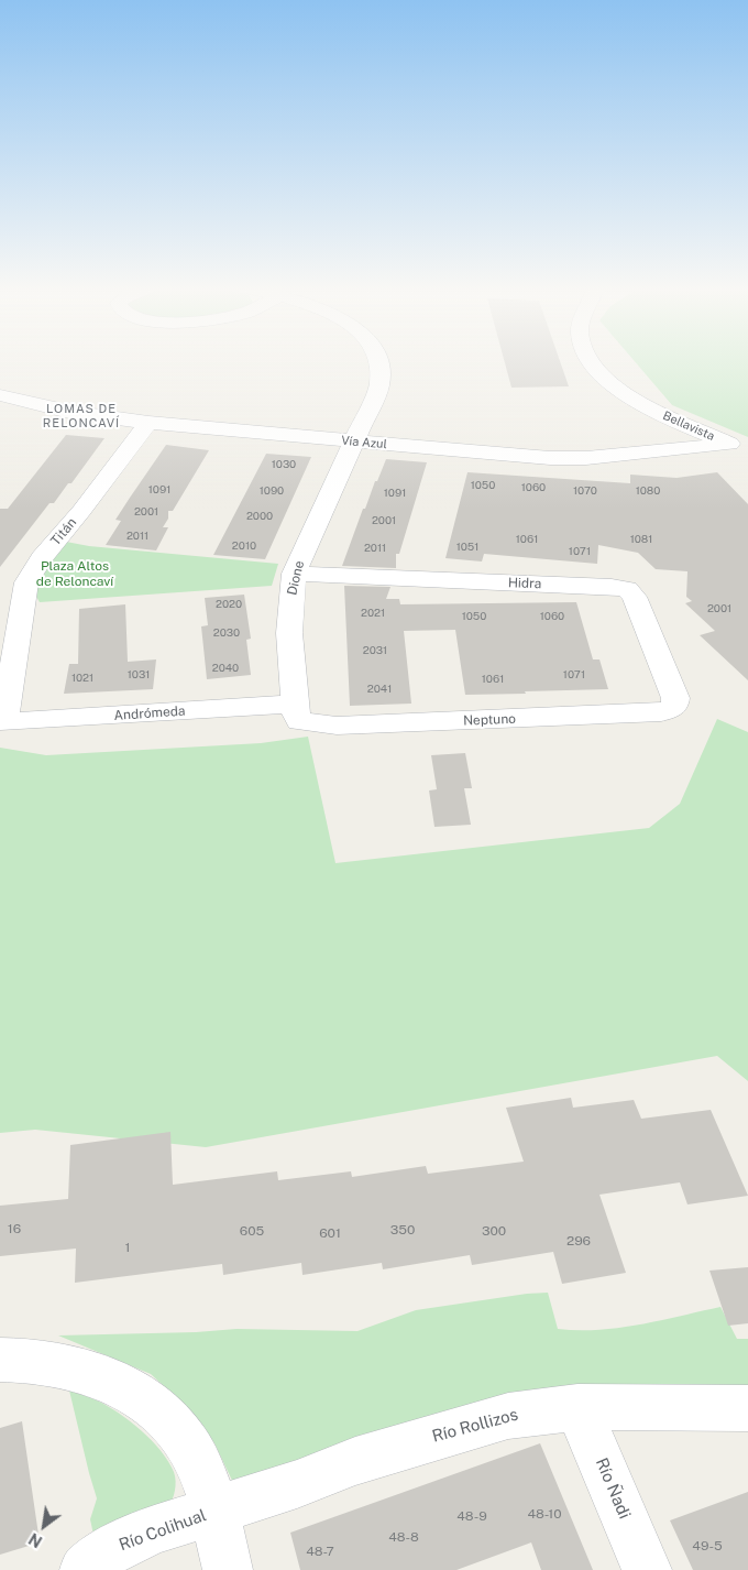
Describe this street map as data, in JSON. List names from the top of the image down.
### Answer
{
  "streets": {
    "street": [
      "Bellavista",
      "Vía Azul",
      "Titán",
      "Dione",
      "Hidra",
      "Andrómeda",
      "Neptuno",
      "Río Rollizos",
      "Río Ñadi",
      "Río Colihual"
    ]
  },
  "crossings": [
    ["Bellavista", "Vía Azul"],
    ["Vía Azul", "Titán"],
    ["Vía Azul", "Dione"],
    ["Titán", "Andrómeda"],
    ["Dione", "Hidra"],
    ["Dione", "Andrómeda"],
    ["Dione", "Neptuno"],
    ["Hidra", "Neptuno"],
    ["Andrómeda", "Neptuno"],
    ["Río Rollizos", "Río Ñadi"],
    ["Río Rollizos", "Río Colihual"]
  ],
  "districts": ["LOMAS DE RELONCAVÍ"],
  "parks": ["Plaza Altos de Reloncaví"],
  "house_numbers": [
    "1030",
    "1050",
    "1060",
    "1091",
    "1090",
    "1070",
    "1080",
    "1091",
    "2001",
    "2000",
    "2001",
    "2011",
    "1061",
    "1081",
    "2010",
    "1051",
    "2011",
    "1071",
    "2020",
    "2001",
    "2021",
    "1050",
    "1060",
    "2030",
    "2031",
    "2040",
    "1031",
    "1071",
    "1021",
    "1061",
    "2041",
    "16",
    "350",
    "605",
    "300",
    "601",
    "296",
    "1",
    "48-10",
    "48-9",
    "48-8",
    "49-5",
    "48-7"
  ],
  "north": "bottom left"
}
